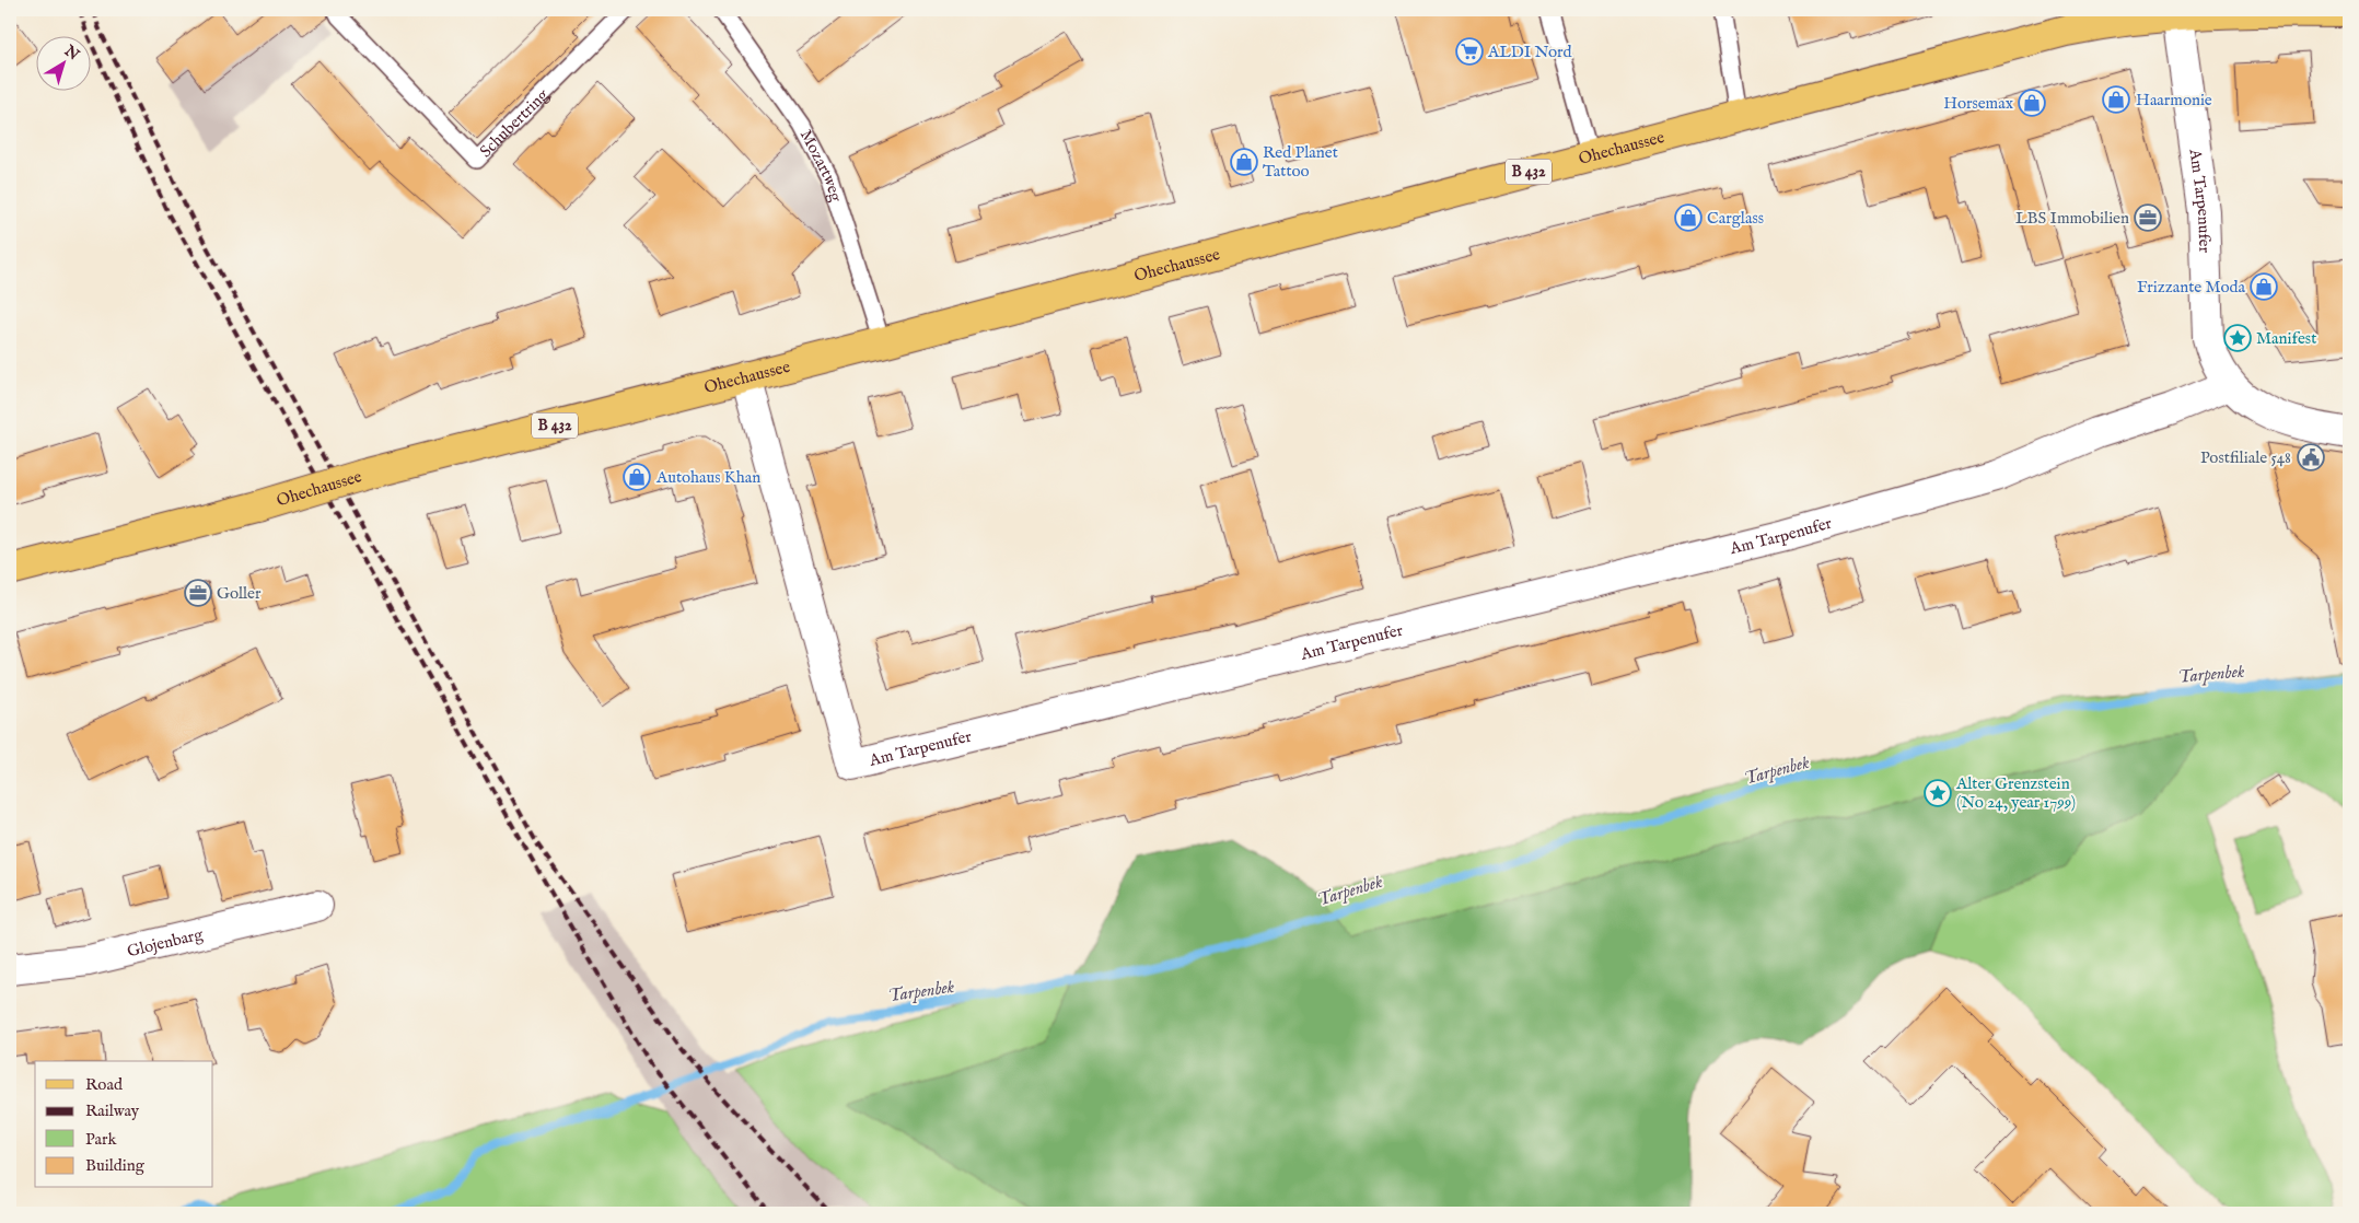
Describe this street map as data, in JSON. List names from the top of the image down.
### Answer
{
  "streets": {
    "main road": ["Ohechaussee", "B 432"],
    "street": ["Am Tarpenufer", "Glojenbarg"],
    "lane": ["Schubertring", "Mozartweg"]
  },
  "crossings": [
    ["Ohechaussee", "Mozartweg"],
    ["Ohechaussee", "Am Tarpenufer"]
  ],
  "water": ["Tarpenbek"],
  "places": {
    "supermarket": ["ALDI Nord"],
    "shop": [
      "Haarmonie",
      "Horsemax",
      "Red Planet Tattoo",
      "Carglass",
      "Frizzante Moda",
      "Autohaus Khan"
    ],
    "office": ["LBS Immobilien", "Goller"],
    "place": ["Manifest", "Alter Grenzstein (No 24, year 1799)"],
    "public building": ["Postfiliale 548"]
  },
  "legend": [
    "Road",
    "Railway",
    "Park",
    "Building"
  ],
  "north": "top right"
}
